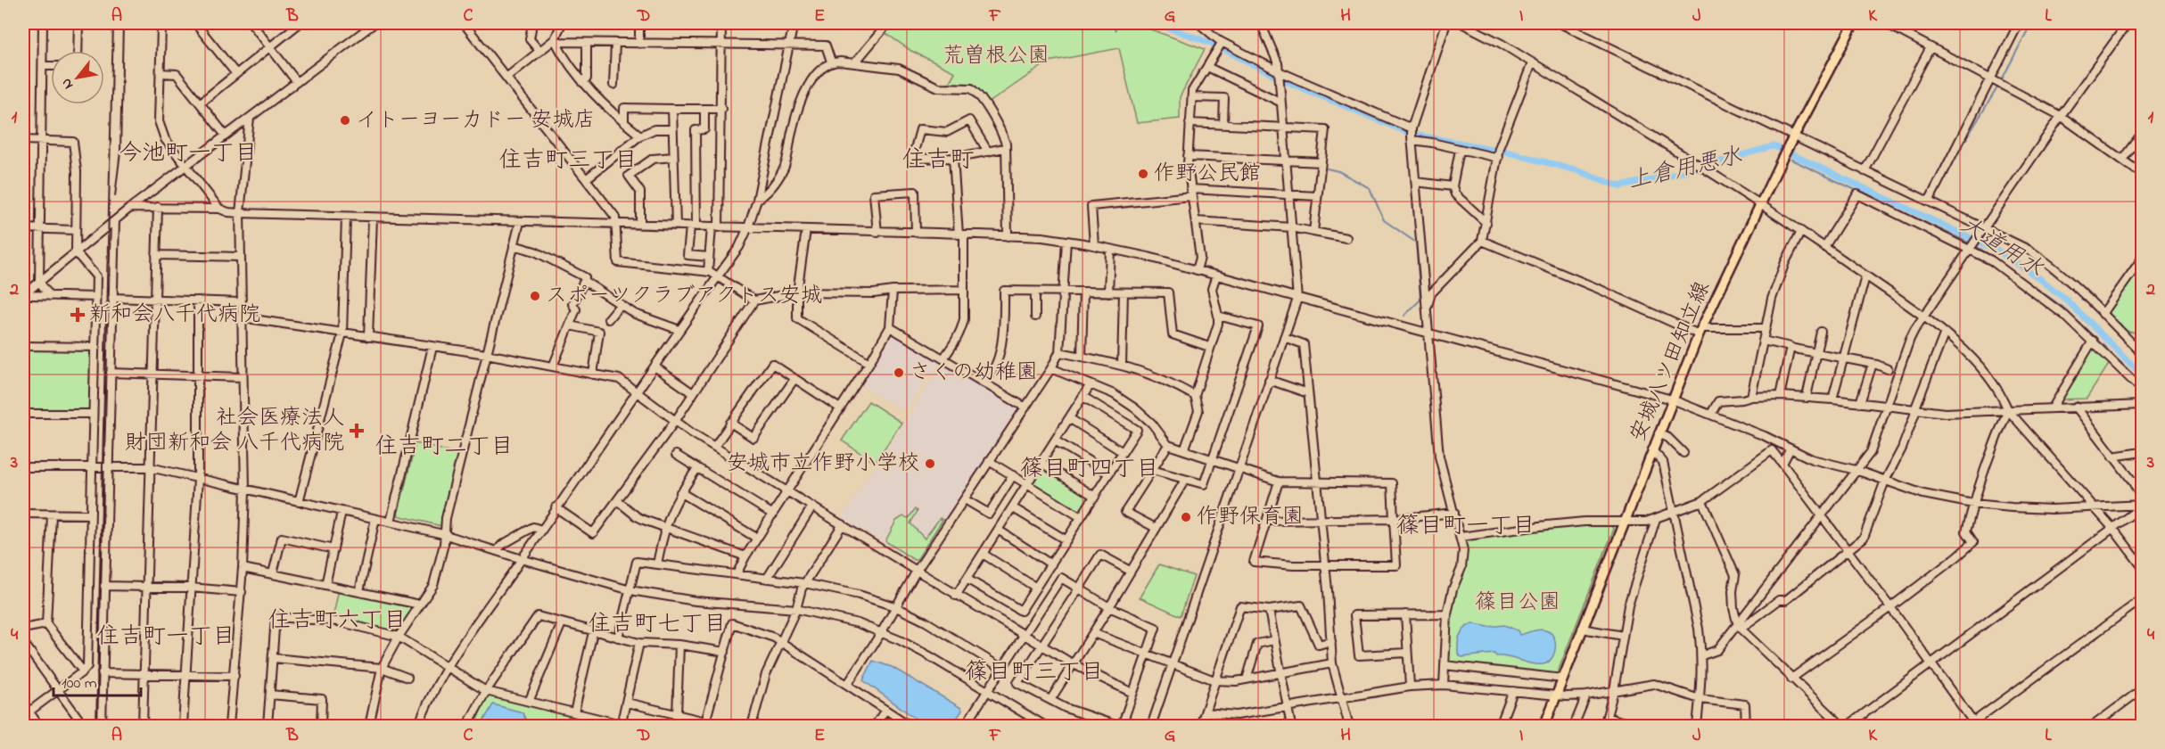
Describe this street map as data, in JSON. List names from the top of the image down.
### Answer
{
  "streets": {
    "main road": ["安城八ツ田知立線"]
  },
  "districts": [
    "今池町一丁目",
    "住吉町",
    "住吉町三丁目",
    "住吉町二丁目",
    "篠目町四丁目",
    "篠目町一丁目",
    "住吉町六丁目",
    "住吉町七丁目",
    "住吉町一丁目",
    "篠目町三丁目"
  ],
  "water": ["上倉用悪水", "大道用水"],
  "parks": ["荒曽根公園", "篠目公園"],
  "places": {
    "other": [
      "イトーヨーカドー 安城店",
      "作野公民館",
      "スポーツクラブアクトス安城",
      "さくの幼稚園",
      "安城市立作野小学校",
      "作野保育園"
    ],
    "health": ["新和会八千代病院", "社会医療法人 財団新和会 八千代病院"]
  },
  "scale_bar": "100 m",
  "north": "bottom left",
  "grid": {
    "columns": [
      "A",
      "B",
      "C",
      "D",
      "E",
      "F",
      "G",
      "H",
      "I",
      "J",
      "K",
      "L"
    ],
    "rows": [
      "1",
      "2",
      "3",
      "4"
    ]
  }
}
